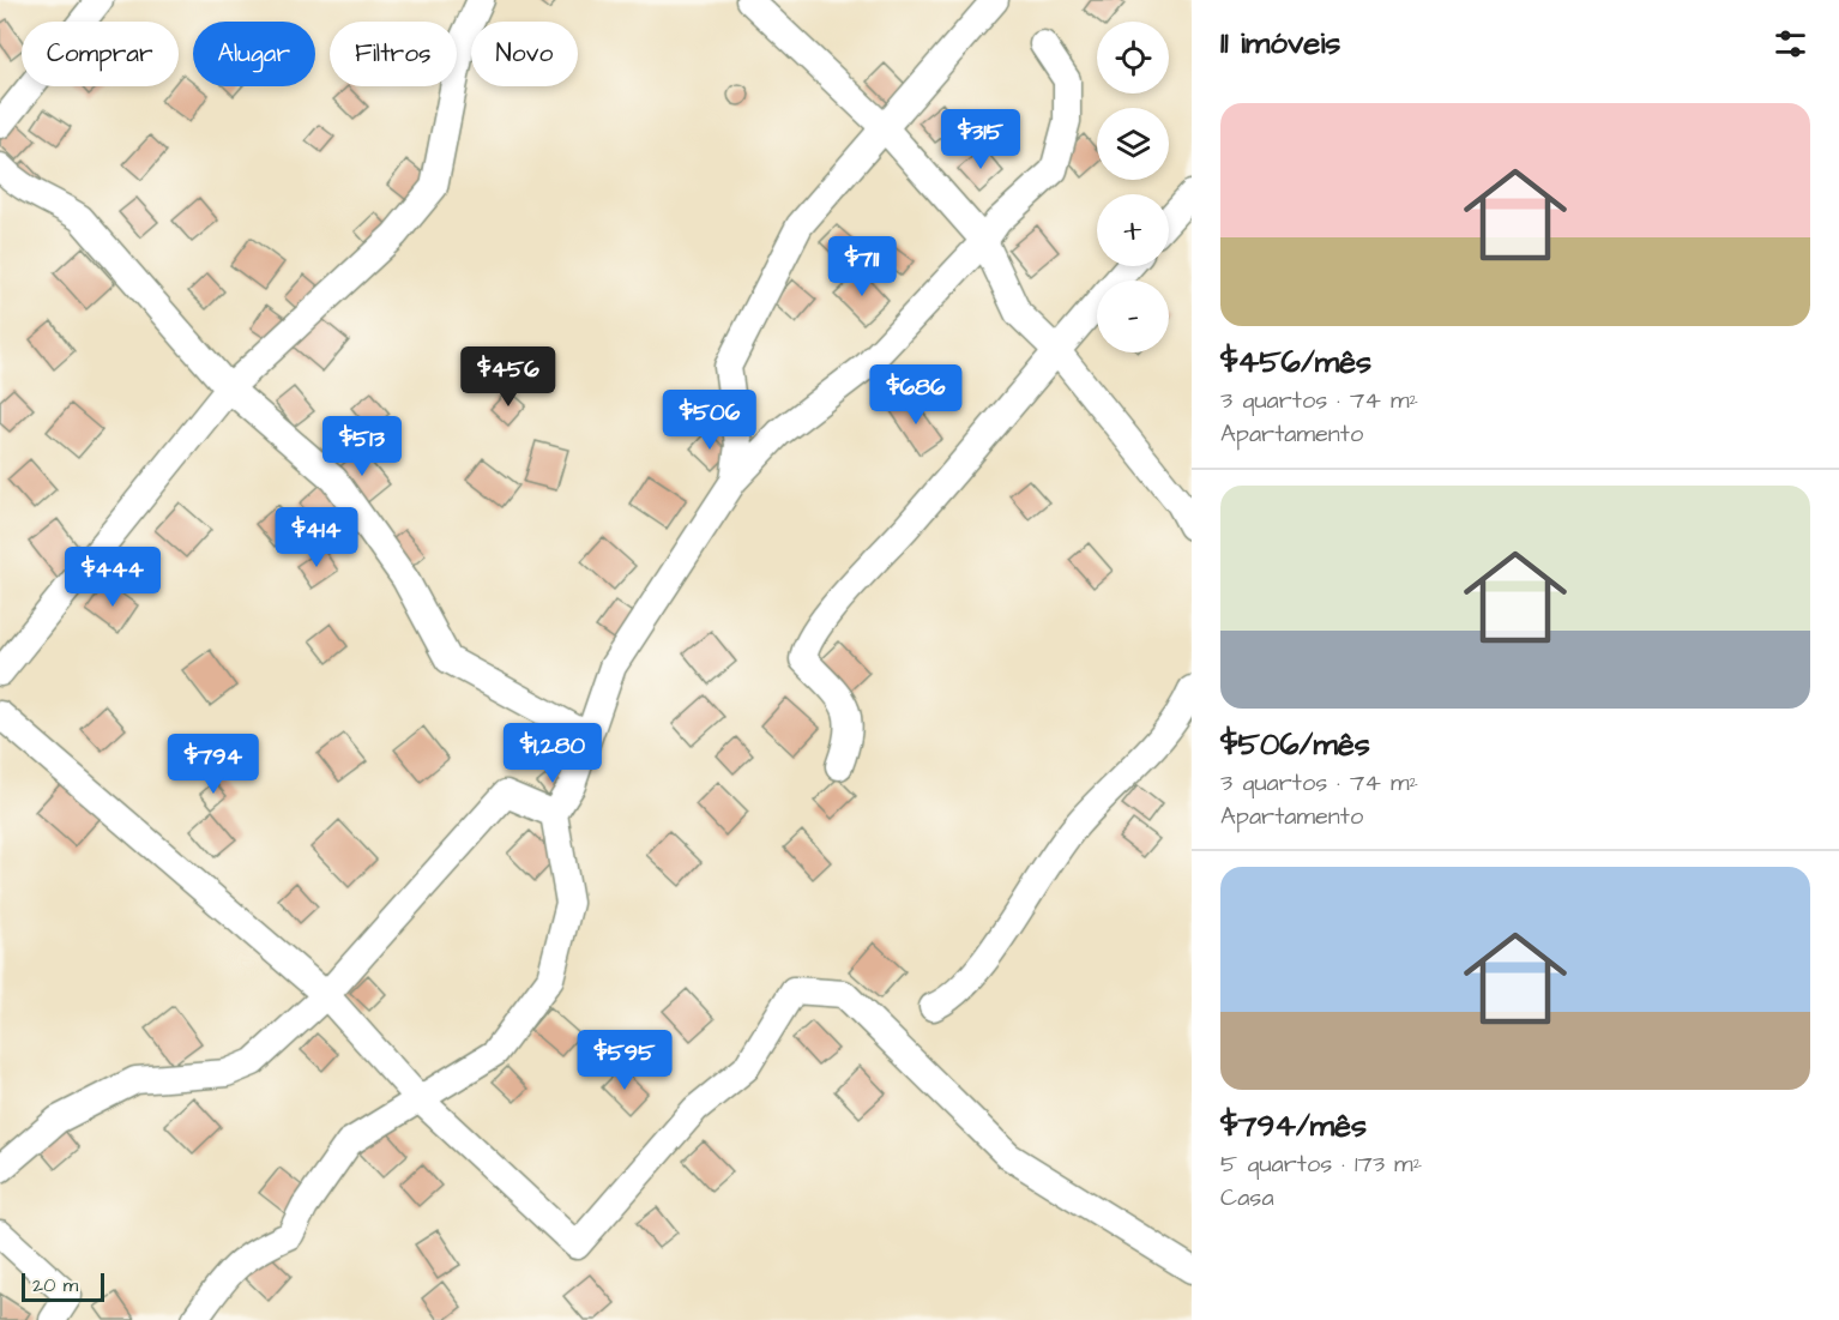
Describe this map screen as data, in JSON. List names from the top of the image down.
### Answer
{
  "scale_bar": "20 m",
  "page": {
    "heading": "11 imóveis",
    "map_buttons": ["+", "−"],
    "chip": [
      "Comprar",
      "Alugar",
      "Filtros",
      "Novo"
    ],
    "list": [
      {
        "name": "$456/mês",
        "note": "3 quartos · 74 m² · Apartamento"
      },
      {
        "name": "$506/mês",
        "note": "3 quartos · 74 m² · Apartamento"
      },
      {
        "name": "$794/mês",
        "note": "5 quartos · 173 m² · Casa"
      }
    ],
    "price": [
      "$315",
      "$711",
      "$456",
      "$686",
      "$506",
      "$513",
      "$414",
      "$444",
      "$1,280",
      "$794",
      "$595"
    ],
    "scale": "20 m"
  }
}
